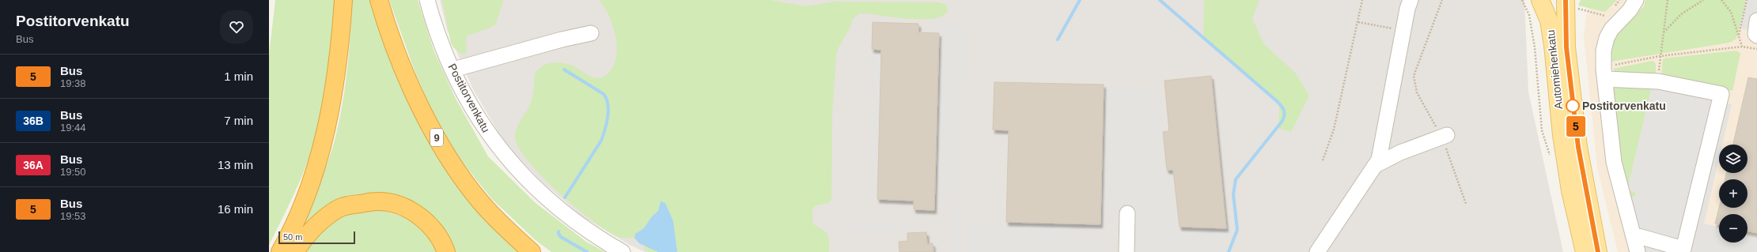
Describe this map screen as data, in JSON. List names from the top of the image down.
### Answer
{
  "streets": {
    "highway": ["9"],
    "main road": ["Automiehenkatu"],
    "street": ["Postitorvenkatu"]
  },
  "places": ["Postitorvenkatu"],
  "lines": ["bus line 5"],
  "scale_bar": "50 m",
  "page": {
    "heading": ["Postitorvenkatu", "Bus"],
    "on_map": "5",
    "list": [
      {
        "mark": "5",
        "name": "Bus",
        "note": "19:38",
        "value": "1 min"
      },
      {
        "mark": "36B",
        "name": "Bus",
        "note": "19:44",
        "value": "7 min"
      },
      {
        "mark": "36A",
        "name": "Bus",
        "note": "19:50",
        "value": "13 min"
      },
      {
        "mark": "5",
        "name": "Bus",
        "note": "19:53",
        "value": "16 min"
      }
    ],
    "map_buttons": ["+", "−"],
    "scale": "50 m"
  }
}
